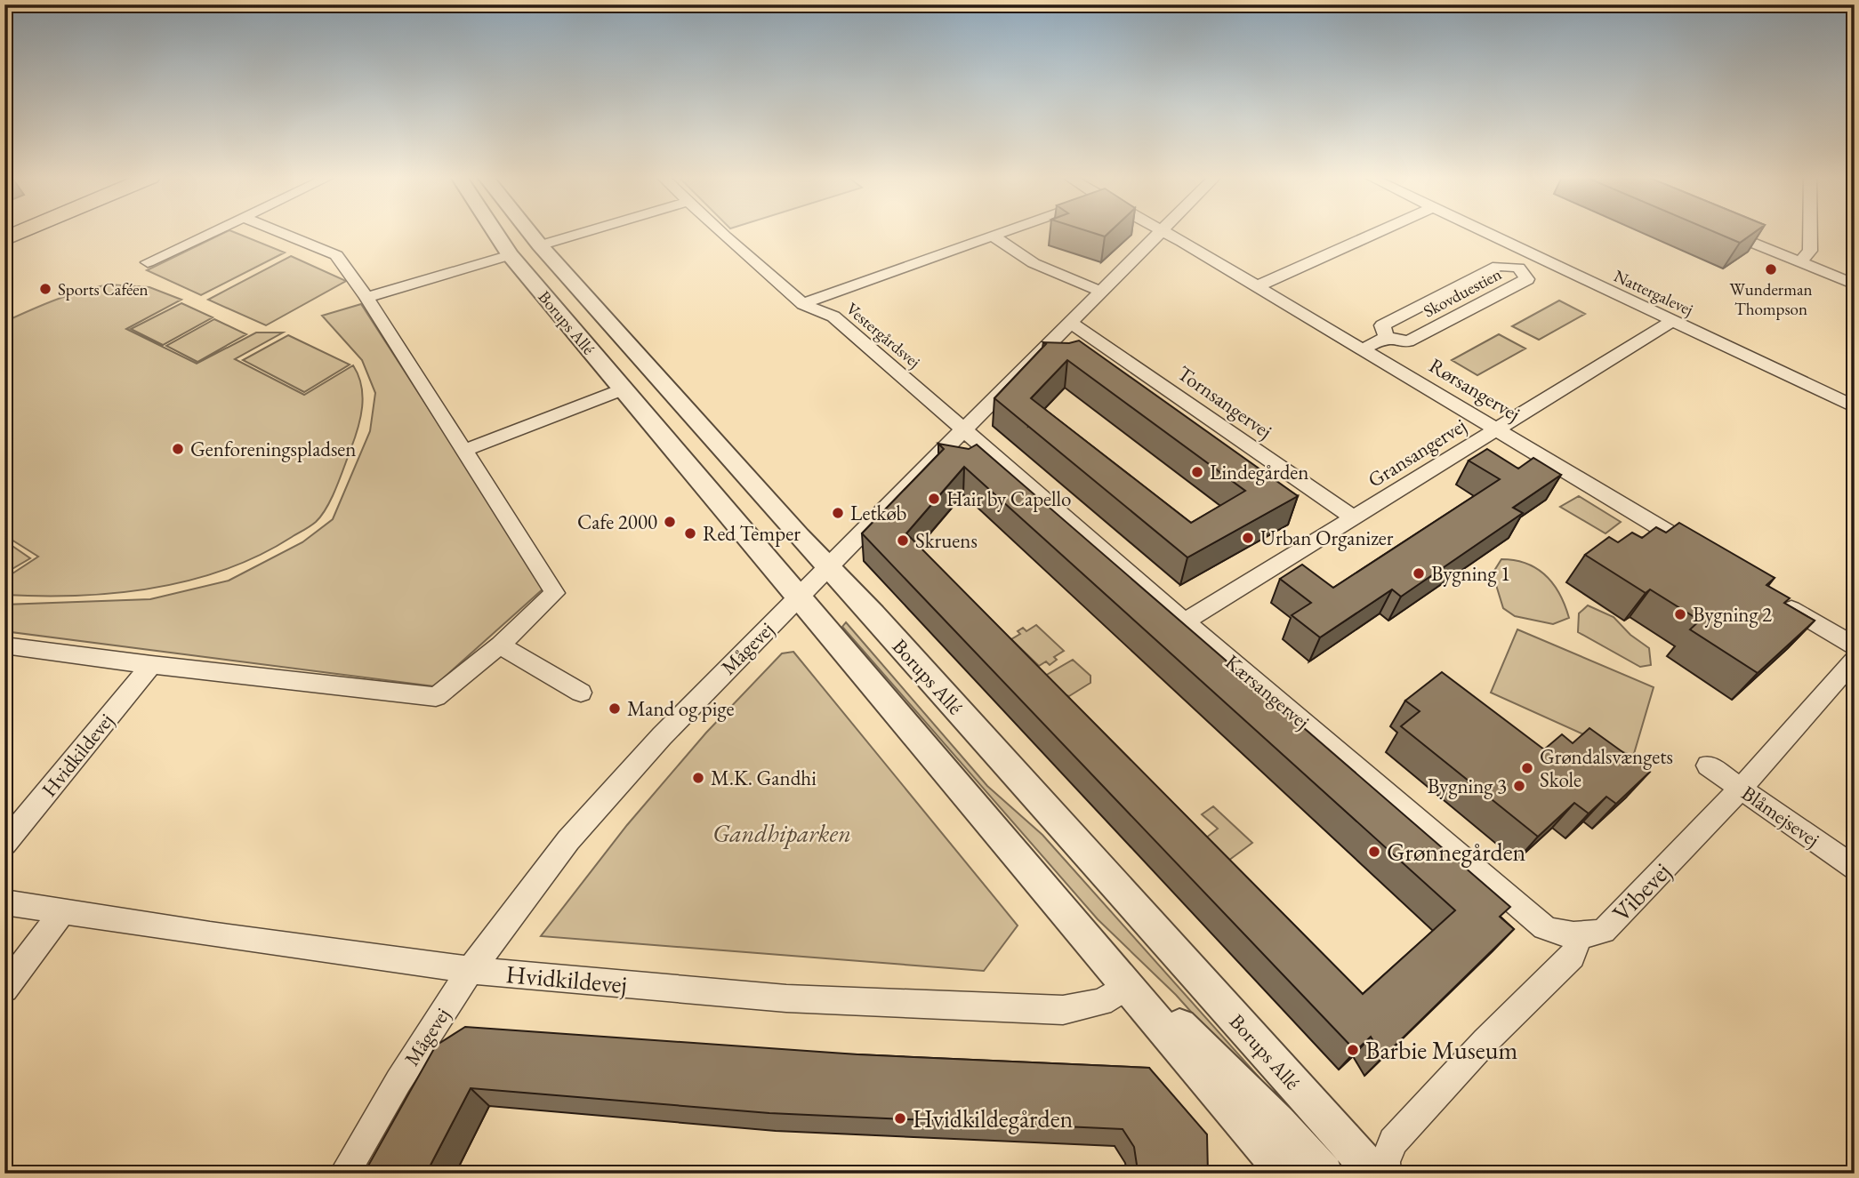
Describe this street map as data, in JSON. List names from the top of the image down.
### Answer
{
  "streets": {
    "street": [
      "Skovduestien",
      "Nattergalevej",
      "Borups Allé",
      "Vestergårdsvej",
      "Rørsangervej",
      "Tornsangervej",
      "Gransangervej",
      "Mågevej",
      "Kærsangervej",
      "Hvidkildevej",
      "Blåmejsevej",
      "Vibevej"
    ]
  },
  "crossings": [
    ["Skovduestien", "Rørsangervej"],
    ["Nattergalevej", "Gransangervej"],
    ["Borups Allé", "Mågevej"],
    ["Borups Allé", "Hvidkildevej"],
    ["Vestergårdsvej", "Mågevej"],
    ["Vestergårdsvej", "Kærsangervej"],
    ["Rørsangervej", "Gransangervej"],
    ["Tornsangervej", "Gransangervej"],
    ["Tornsangervej", "Mågevej"],
    ["Gransangervej", "Kærsangervej"],
    ["Mågevej", "Kærsangervej"],
    ["Mågevej", "Hvidkildevej"],
    ["Kærsangervej", "Vibevej"],
    ["Blåmejsevej", "Vibevej"]
  ],
  "parks": ["Gandhiparken"],
  "places": [
    "Wunderman Thompson",
    "Sports Caféen",
    "Genforeningspladsen",
    "Lindegården",
    "Hair by Capello",
    "Letkøb",
    "Cafe 2000",
    "Red Temper",
    "Urban Organizer",
    "Skruens",
    "Bygning 1",
    "Bygning 2",
    "Mand og pige",
    "Grøndalsvængets Skole",
    "M.K. Gandhi",
    "Bygning 3",
    "Grønnegården",
    "Barbie Museum",
    "Hvidkildegården"
  ]
}
